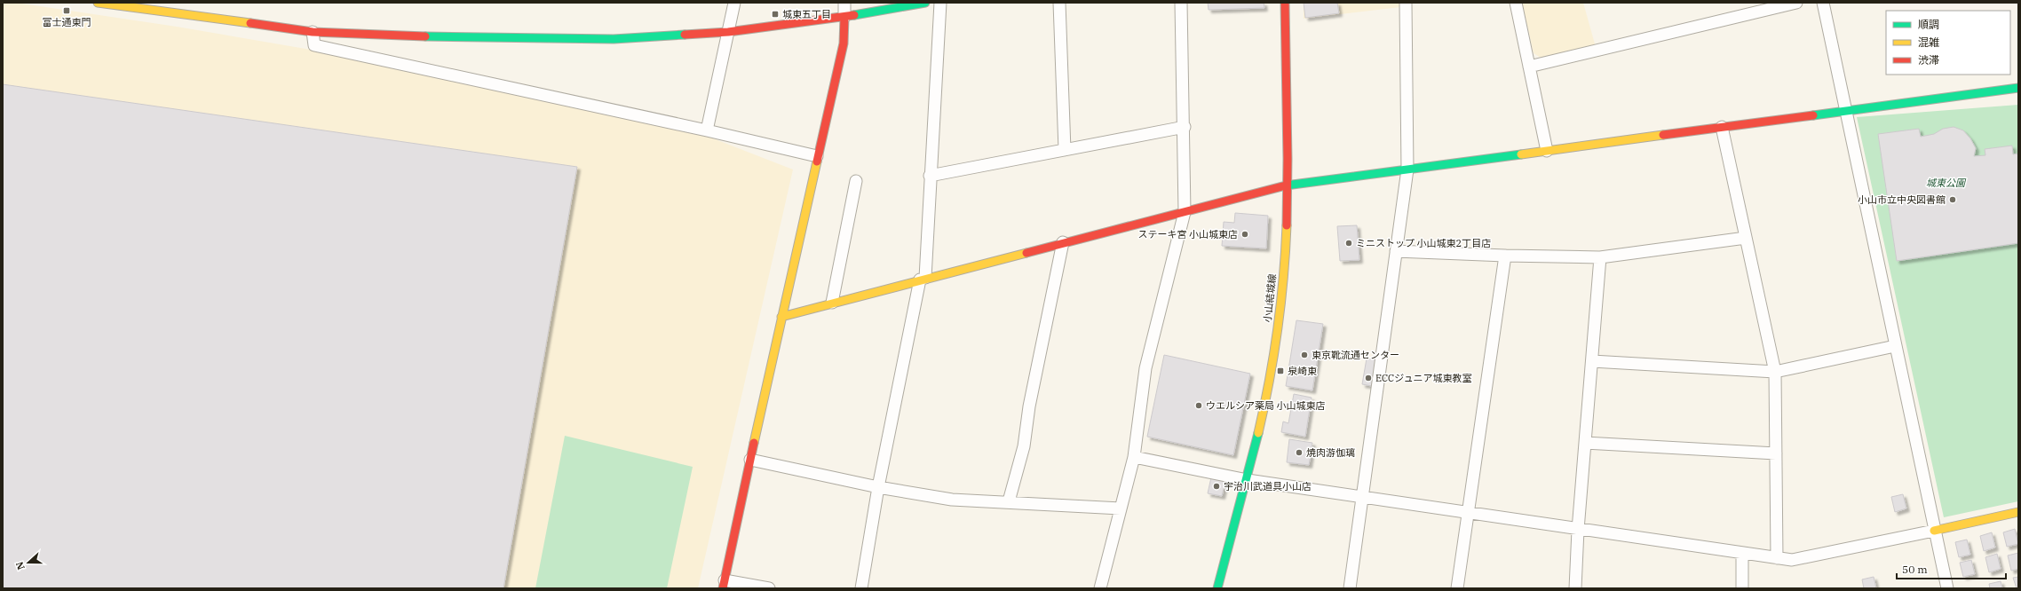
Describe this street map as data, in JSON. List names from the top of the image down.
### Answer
{
  "streets": {
    "street": ["小山結城線"]
  },
  "parks": ["城東公園"],
  "places": {
    "transit": ["富士通東門", "城東五丁目", "泉崎東"],
    "other": [
      "小山市立中央図書館",
      "ステーキ宮 小山城東店",
      "ミニストップ 小山城東2丁目店",
      "東京靴流通センター",
      "ECCジュニア城東教室",
      "ウエルシア薬局 小山城東店",
      "焼肉游伽璃",
      "宇治川武道具小山店"
    ]
  },
  "legend": ["順調", "混雑", "渋滞"],
  "scale_bar": "50 m",
  "north": "left"
}
